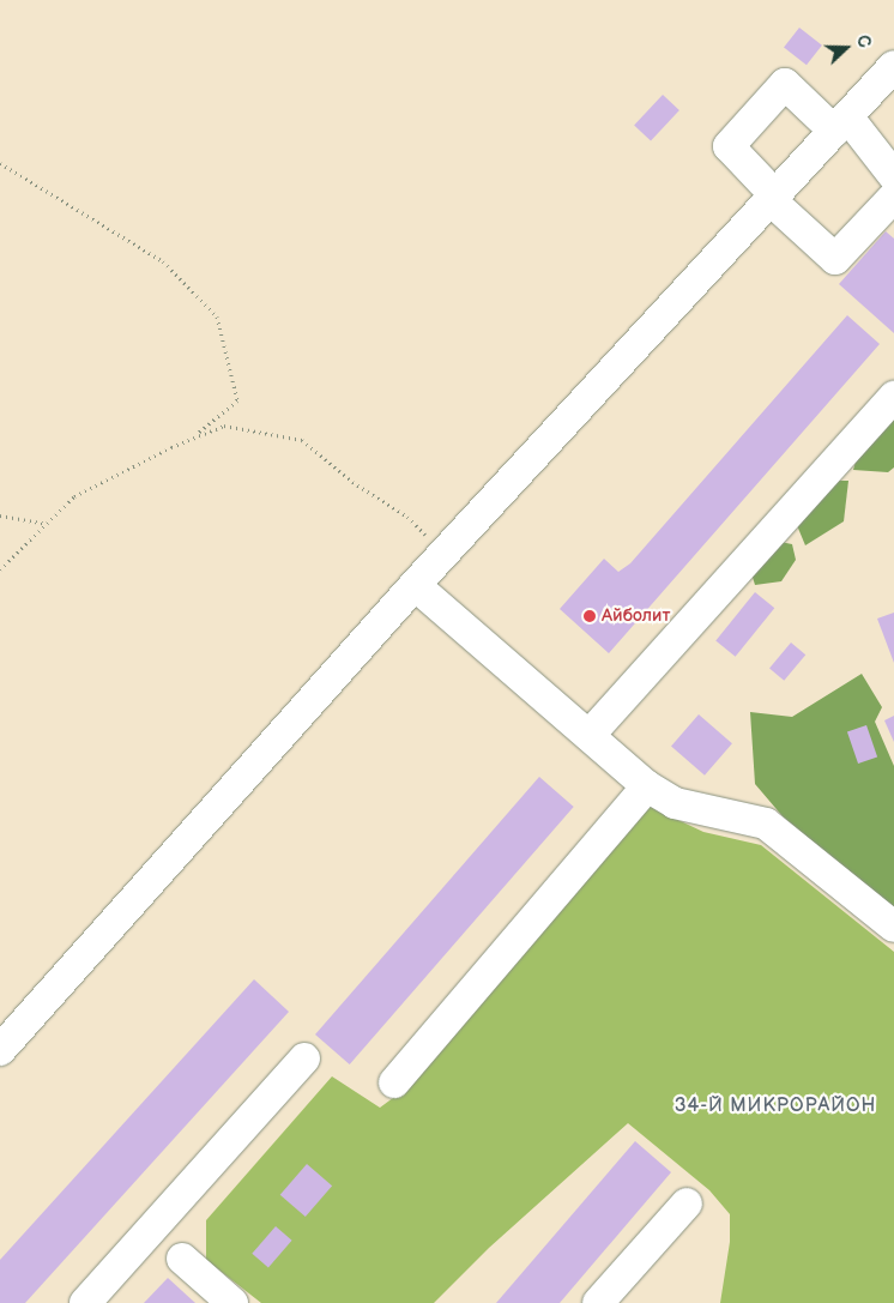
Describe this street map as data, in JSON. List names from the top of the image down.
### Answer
{
  "districts": ["34-Й МИКРОРАЙОН"],
  "places": ["Айболит"],
  "north": "right"
}
